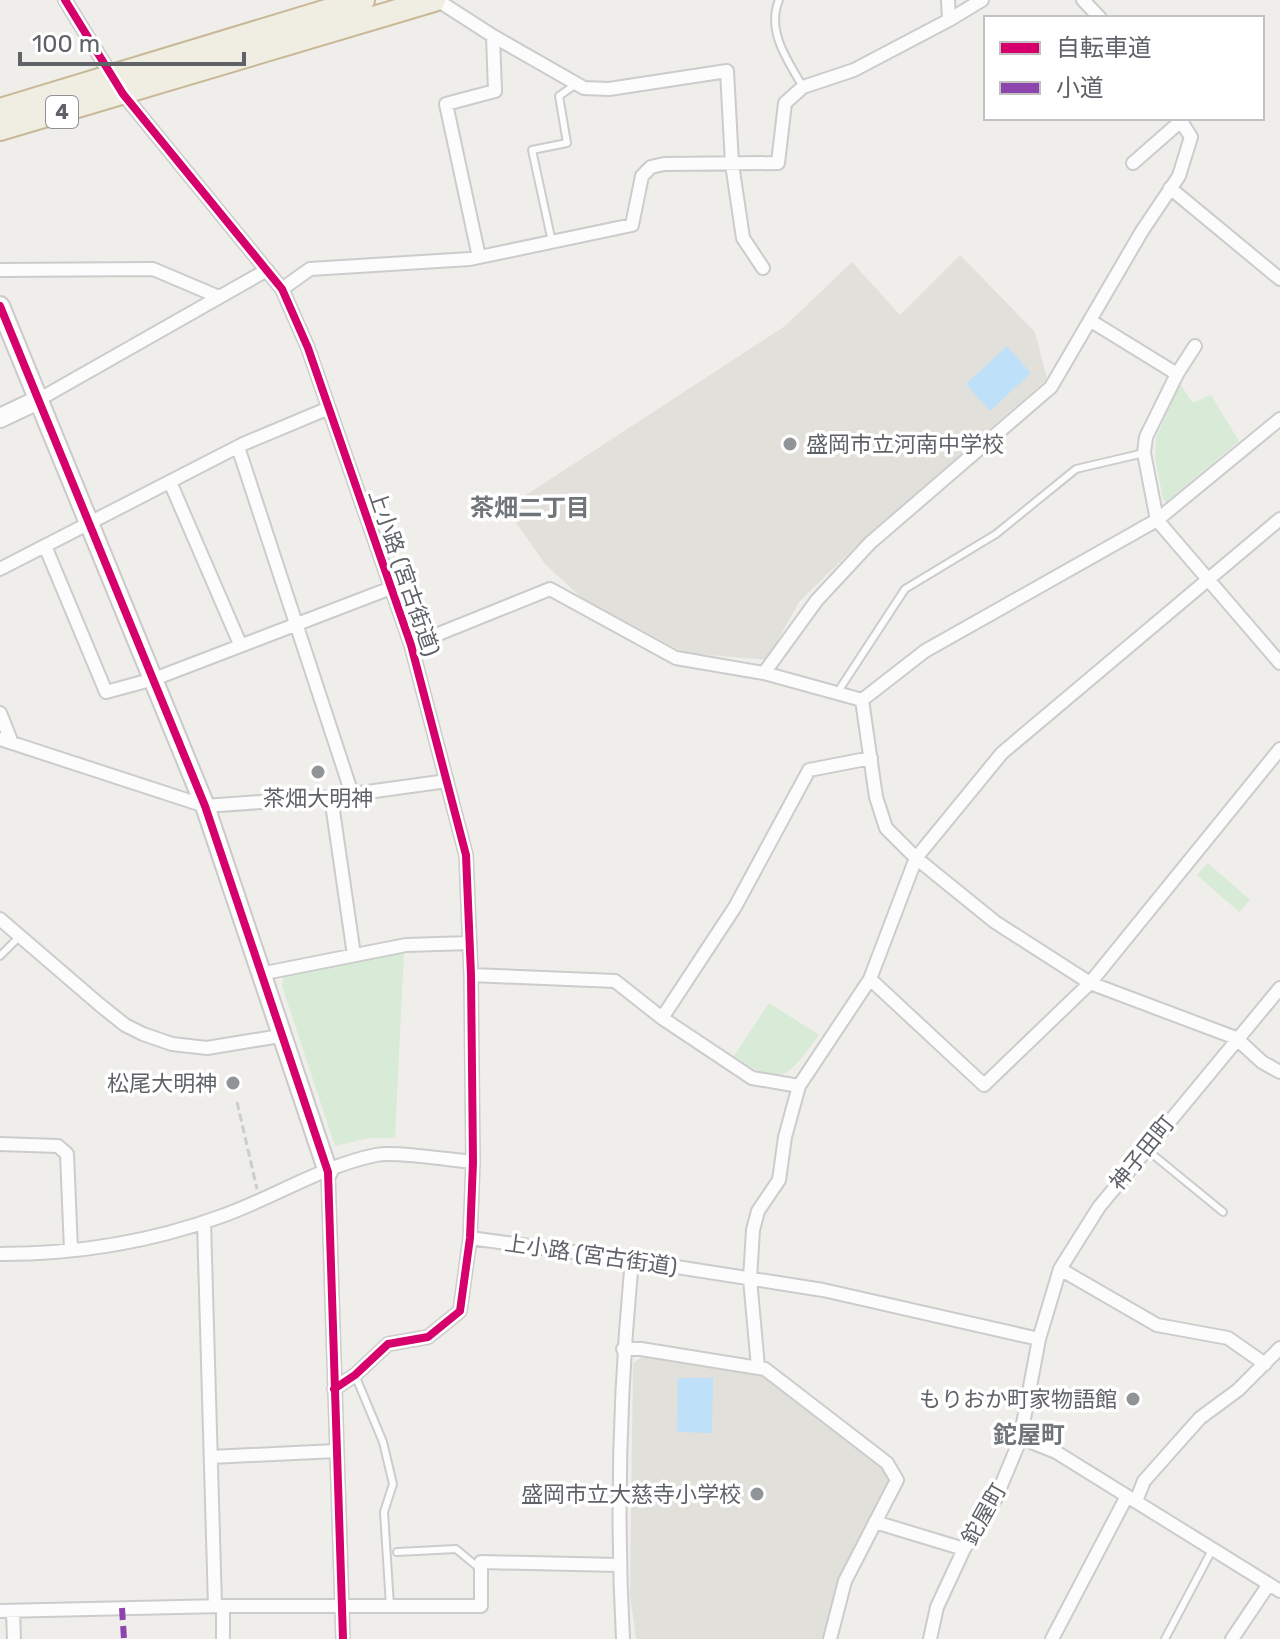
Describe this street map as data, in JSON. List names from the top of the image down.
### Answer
{
  "streets": {
    "highway": ["4"],
    "street": ["上小路 (宮古街道)", "神子田町", "鉈屋町"]
  },
  "crossings": [
    ["4", "上小路 (宮古街道)"],
    ["上小路 (宮古街道)", "神子田町"],
    ["上小路 (宮古街道)", "鉈屋町"],
    ["神子田町", "鉈屋町"]
  ],
  "districts": ["茶畑二丁目", "鉈屋町"],
  "places": [
    "盛岡市立河南中学校",
    "茶畑大明神",
    "松尾大明神",
    "もりおか町家物語館",
    "盛岡市立大慈寺小学校"
  ],
  "legend": ["自転車道", "小道"],
  "scale_bar": "100 m"
}
